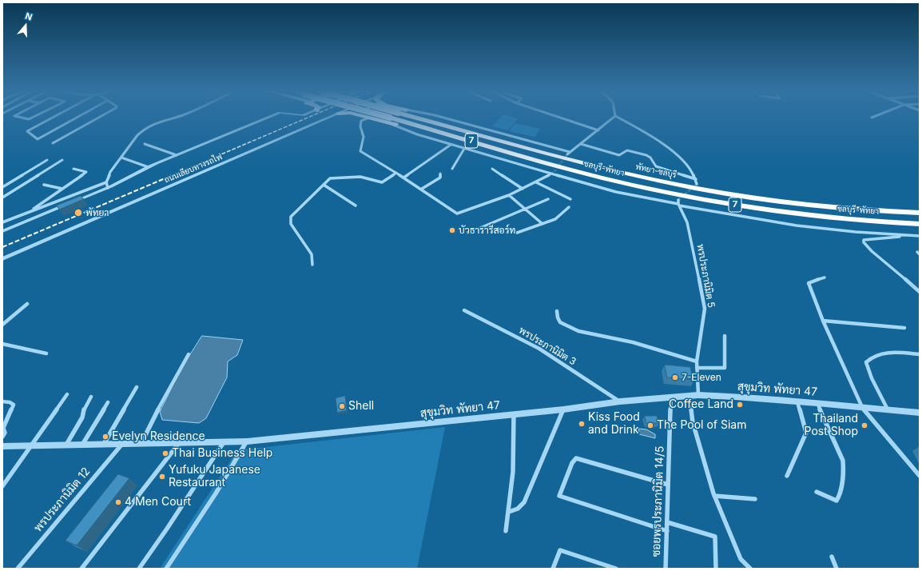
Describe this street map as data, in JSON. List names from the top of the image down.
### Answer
{
  "streets": {
    "highway": ["7", "ชลบุรี-พัทยา", "พัทยา-ชลบุรี"],
    "street": [
      "ถนนเลียบทางรถไฟ",
      "พรประภานิมิต 5",
      "พรประภานิมิต 3",
      "สุขุมวิท พัทยา 47",
      "พรประภานิมิต 12",
      "ซอยพรประภานิมิต 14/5"
    ]
  },
  "crossings": [
    ["พรประภานิมิต 5", "สุขุมวิท พัทยา 47"],
    ["พรประภานิมิต 3", "สุขุมวิท พัทยา 47"],
    ["สุขุมวิท พัทยา 47", "พรประภานิมิต 12"],
    ["สุขุมวิท พัทยา 47", "ซอยพรประภานิมิต 14/5"]
  ],
  "places": [
    "พัทยา",
    "บัวธารารีสอร์ท",
    "7-Eleven",
    "Coffee Land",
    "Shell",
    "Kiss Food and Drink",
    "The Pool of Siam",
    "Thailand Post Shop",
    "Evelyn Residence",
    "Thai Business Help",
    "Yufuku Japanese Restaurant",
    "4 Men Court"
  ],
  "north": "top"
}
